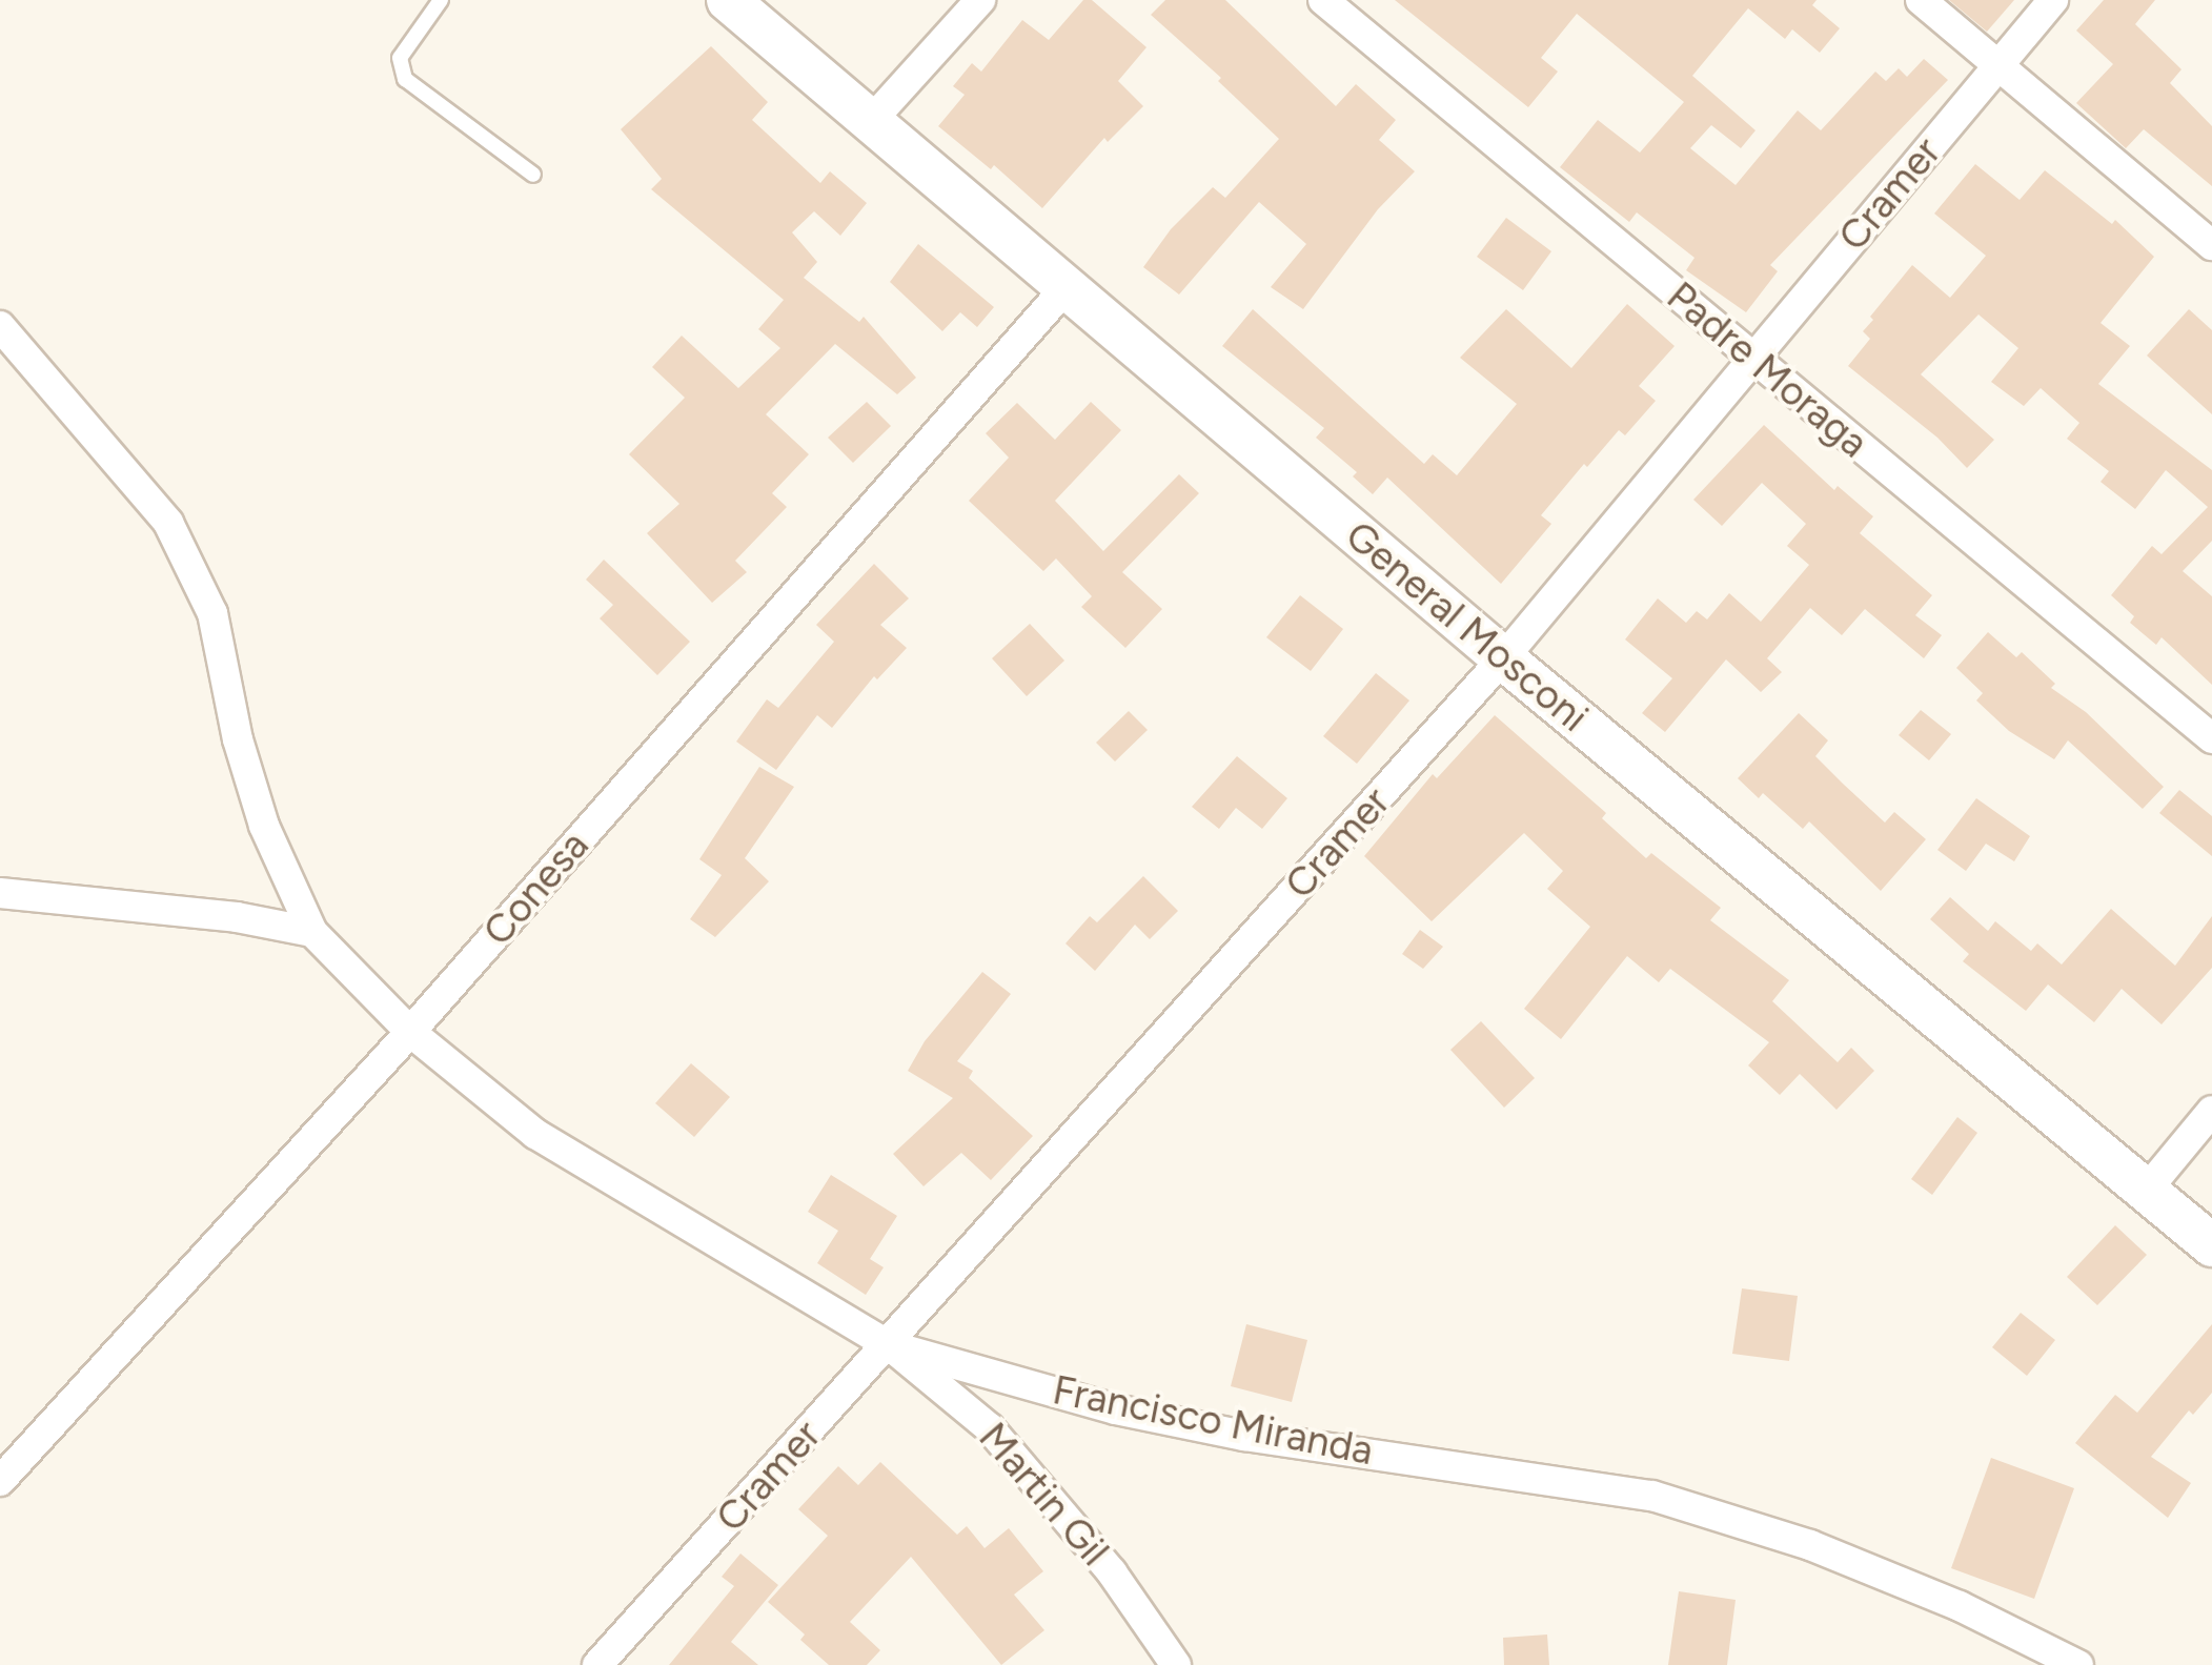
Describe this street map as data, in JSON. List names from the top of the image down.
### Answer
{
  "streets": {
    "street": [
      "Cramer",
      "Padre Moraga",
      "General Mosconi",
      "Conesa",
      "Francisco Miranda",
      "Martin Gil"
    ]
  },
  "crossings": [
    ["Cramer", "Padre Moraga"],
    ["Cramer", "General Mosconi"],
    ["Cramer", "Francisco Miranda"],
    ["Cramer", "Martin Gil"],
    ["General Mosconi", "Conesa"],
    ["Conesa", "Francisco Miranda"],
    ["Francisco Miranda", "Martin Gil"]
  ]
}
